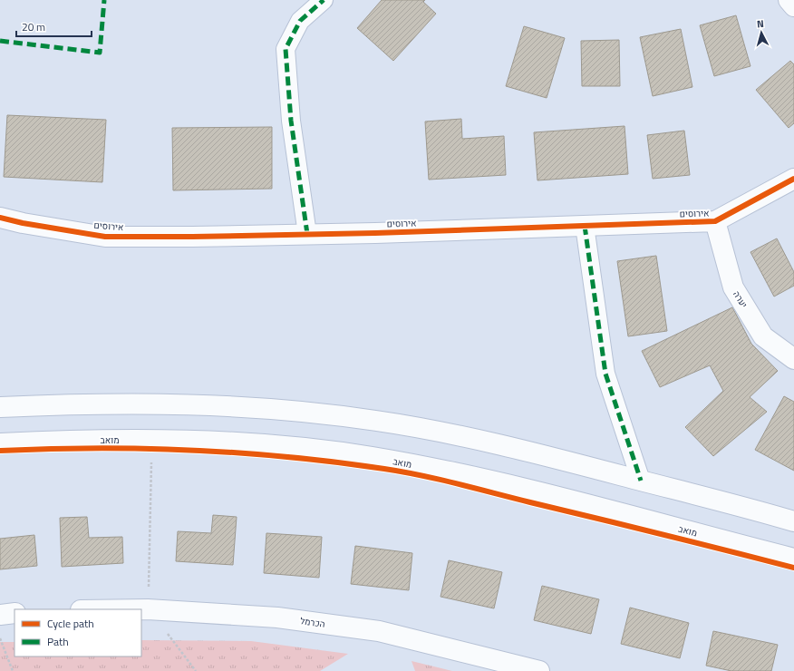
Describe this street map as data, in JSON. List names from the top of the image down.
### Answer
{
  "streets": {
    "main road": [
      "אירוסים",
      "יערה",
      "מואב",
      "הכרמל"
    ]
  },
  "crossings": [
    ["אירוסים", "יערה"]
  ],
  "legend": ["Cycle path", "Path"],
  "scale_bar": "20 m",
  "north": "top"
}
